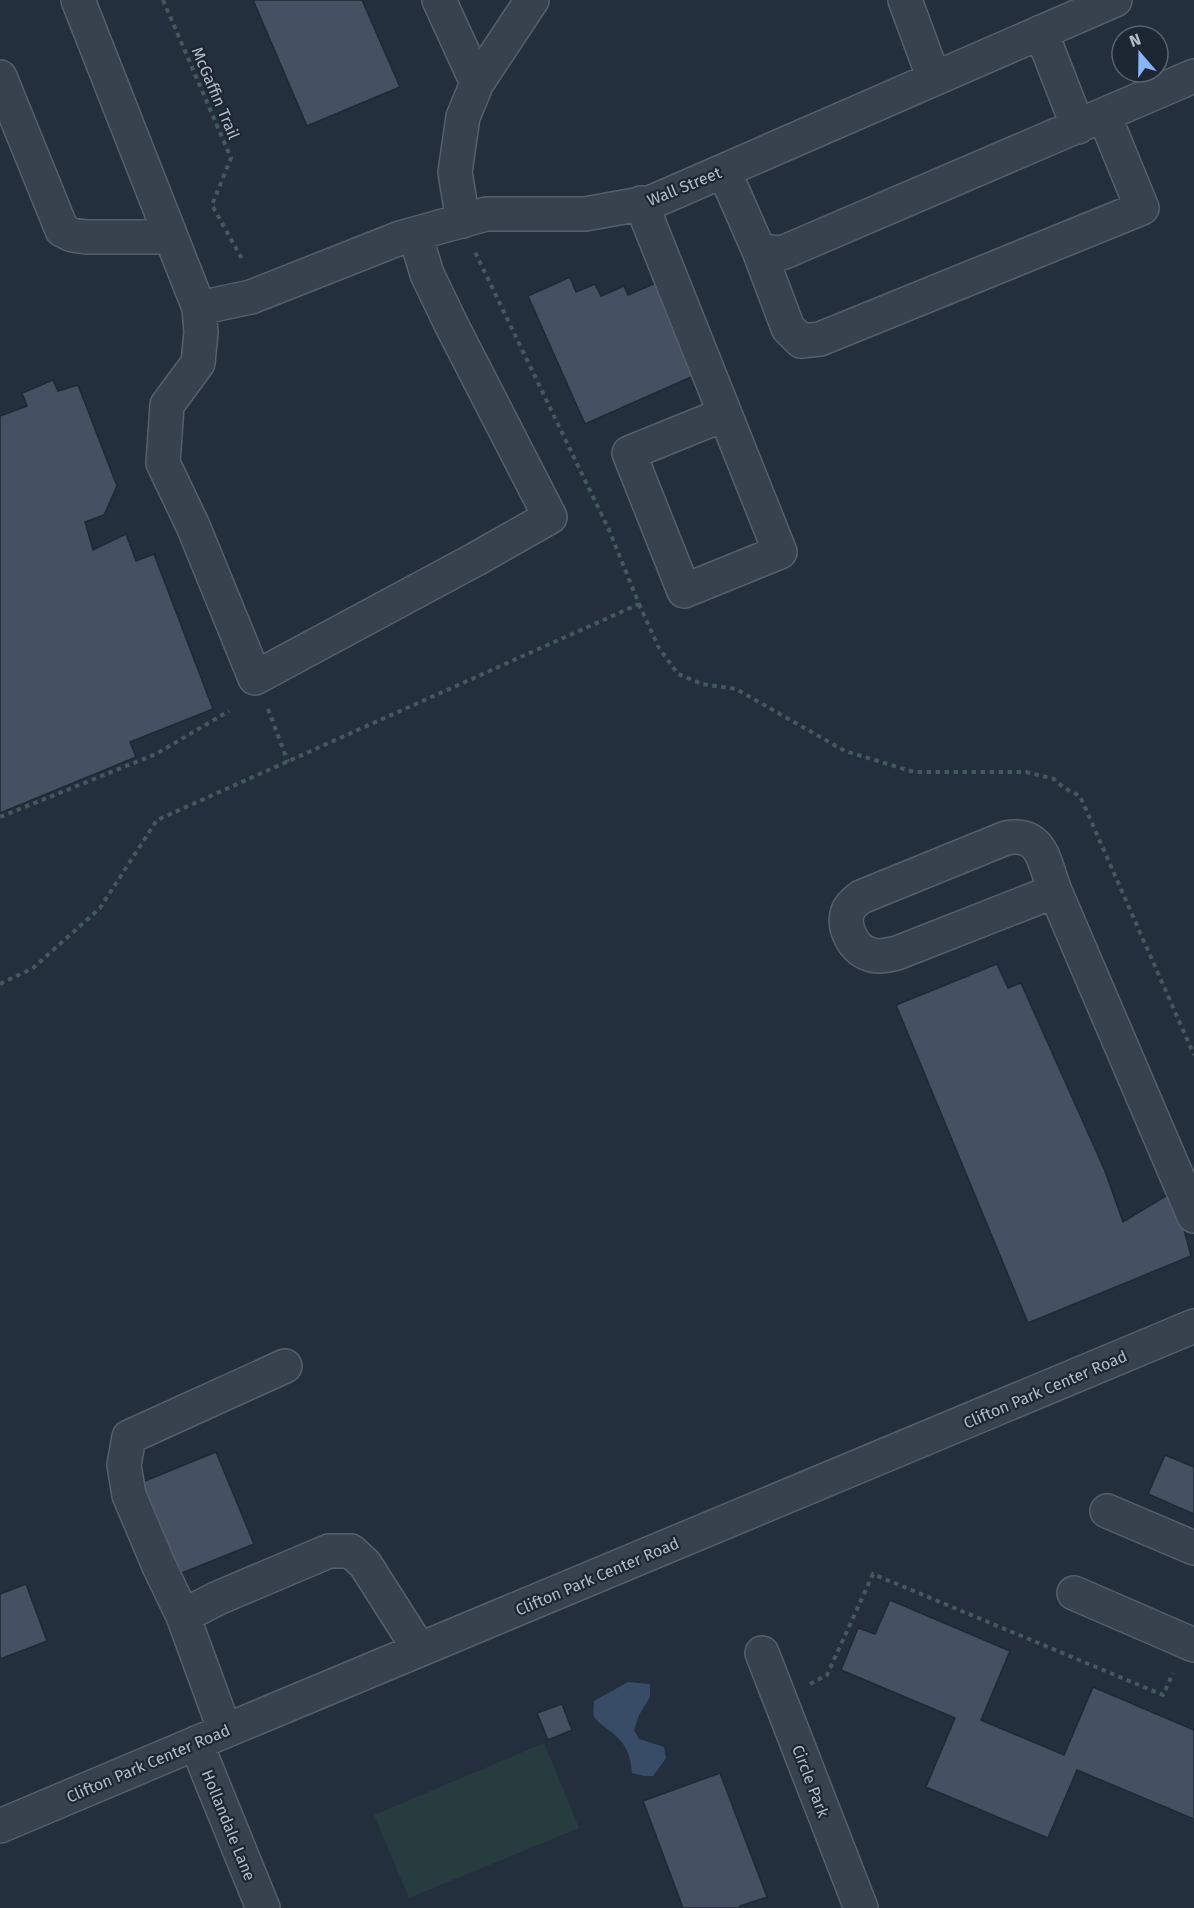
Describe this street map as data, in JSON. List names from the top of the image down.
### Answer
{
  "streets": {
    "street": [
      "Wall Street",
      "Clifton Park Center Road",
      "Circle Park",
      "Hollandale Lane"
    ],
    "path": ["McGaffin Trail"]
  },
  "crossings": [
    ["Clifton Park Center Road", "Hollandale Lane"]
  ],
  "north": "top"
}
